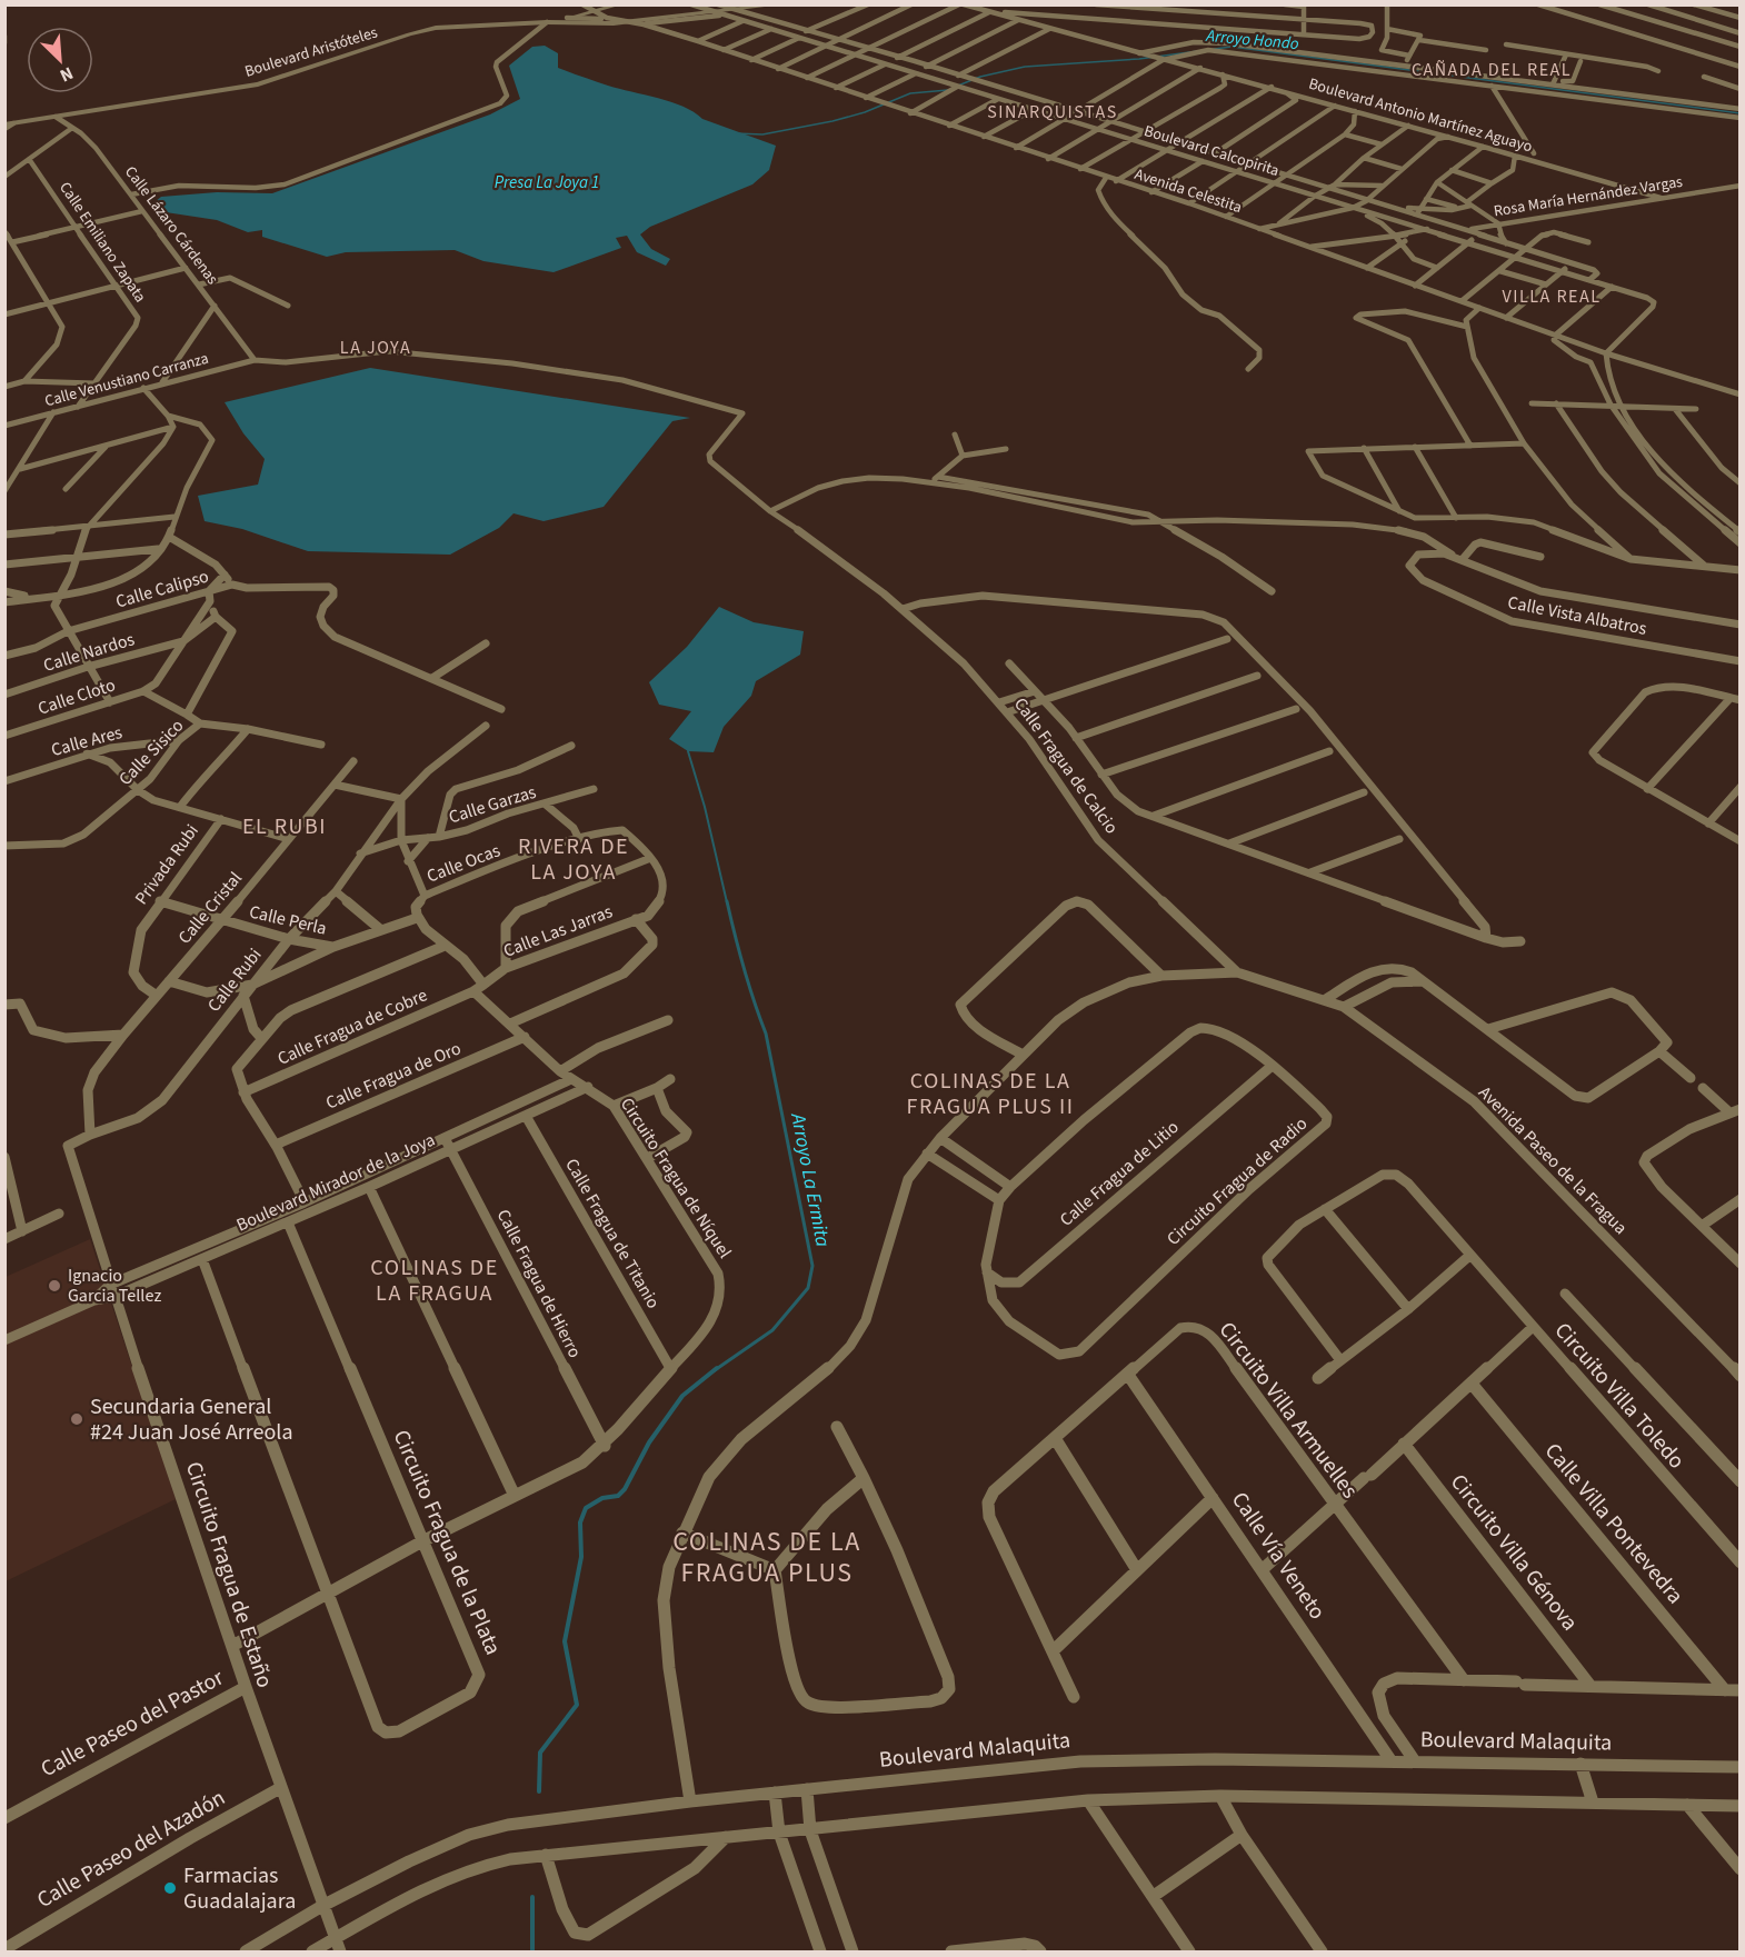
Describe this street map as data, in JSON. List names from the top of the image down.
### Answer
{
  "streets": {
    "street": [
      "Boulevard Aristóteles",
      "Boulevard Antonio Martínez Aguayo",
      "Boulevard Calcopirita",
      "Avenida Celestita",
      "Rosa María Hernández Vargas",
      "Calle Lázaro Cárdenas",
      "Calle Emiliano Zapata",
      "Calle Venustiano Carranza",
      "Calle Calipso",
      "Calle Vista Albatros",
      "Calle Nardos",
      "Calle Cloto",
      "Calle Ares",
      "Calle Sisico",
      "Calle Fragua de Calcio",
      "Calle Garzas",
      "Calle Ocas",
      "Privada Rubi",
      "Calle Cristal",
      "Calle Perla",
      "Calle Las Jarras",
      "Calle Rubi",
      "Calle Fragua de Cobre",
      "Calle Fragua de Oro",
      "Avenida Paseo de la Fragua",
      "Calle Fragua de Litio",
      "Circuito Fragua de Níquel",
      "Circuito Fragua de Radio",
      "Boulevard Mirador de la Joya",
      "Calle Fragua de Titanio",
      "Calle Fragua de Hierro",
      "Circuito Villa Toledo",
      "Circuito Villa Armuelles",
      "Calle Villa Pontevedra",
      "Circuito Fragua de la Plata",
      "Circuito Villa Génova",
      "Calle Vía Veneto",
      "Circuito Fragua de Estaño",
      "Calle Paseo del Pastor",
      "Boulevard Malaquita",
      "Calle Paseo del Azadón"
    ]
  },
  "crossings": [
    ["Boulevard Aristóteles", "Boulevard Calcopirita"],
    ["Boulevard Aristóteles", "Avenida Celestita"],
    ["Boulevard Aristóteles", "Calle Lázaro Cárdenas"],
    ["Boulevard Antonio Martínez Aguayo", "Rosa María Hernández Vargas"],
    ["Boulevard Calcopirita", "Avenida Celestita"],
    ["Boulevard Calcopirita", "Rosa María Hernández Vargas"],
    ["Calle Lázaro Cárdenas", "Calle Venustiano Carranza"],
    ["Calle Emiliano Zapata", "Calle Venustiano Carranza"],
    ["Calle Venustiano Carranza", "Calle Fragua de Calcio"],
    ["Calle Calipso", "Calle Sisico"],
    ["Calle Nardos", "Calle Cloto"],
    ["Calle Ares", "Calle Sisico"],
    ["Calle Fragua de Calcio", "Avenida Paseo de la Fragua"],
    ["Calle Garzas", "Calle Rubi"],
    ["Calle Ocas", "Calle Las Jarras"],
    ["Privada Rubi", "Calle Cristal"],
    ["Privada Rubi", "Calle Perla"],
    ["Calle Cristal", "Calle Perla"],
    ["Calle Cristal", "Calle Rubi"],
    ["Calle Perla", "Calle Rubi"],
    ["Calle Rubi", "Circuito Fragua de Estaño"],
    ["Calle Fragua de Cobre", "Circuito Fragua de Níquel"],
    ["Calle Fragua de Oro", "Circuito Fragua de Níquel"],
    ["Avenida Paseo de la Fragua", "Boulevard Malaquita"],
    ["Calle Fragua de Litio", "Circuito Fragua de Radio"],
    ["Circuito Fragua de Níquel", "Boulevard Mirador de la Joya"],
    ["Circuito Fragua de Níquel", "Calle Fragua de Titanio"],
    ["Circuito Fragua de Níquel", "Calle Fragua de Hierro"],
    ["Circuito Fragua de Níquel", "Circuito Fragua de la Plata"],
    ["Circuito Fragua de Níquel", "Circuito Fragua de Estaño"],
    ["Boulevard Mirador de la Joya", "Calle Fragua de Titanio"],
    ["Boulevard Mirador de la Joya", "Calle Fragua de Hierro"],
    ["Boulevard Mirador de la Joya", "Circuito Fragua de la Plata"],
    ["Boulevard Mirador de la Joya", "Circuito Fragua de Estaño"],
    ["Circuito Villa Armuelles", "Calle Vía Veneto"],
    ["Calle Vía Veneto", "Boulevard Malaquita"],
    ["Circuito Fragua de Estaño", "Calle Paseo del Pastor"],
    ["Circuito Fragua de Estaño", "Boulevard Malaquita"],
    ["Circuito Fragua de Estaño", "Calle Paseo del Azadón"]
  ],
  "districts": [
    "CAÑADA DEL REAL",
    "SINARQUISTAS",
    "VILLA REAL",
    "LA JOYA",
    "EL RUBI",
    "RIVERA DE LA JOYA",
    "COLINAS DE LA FRAGUA PLUS II",
    "COLINAS DE LA FRAGUA",
    "COLINAS DE LA FRAGUA PLUS"
  ],
  "water": ["Arroyo Hondo", "Presa La Joya 1", "Arroyo La Ermita"],
  "places": ["Ignacio Garcia Tellez", "Secundaria General #24 Juan José Arreola", "Farmacias Guadalajara"],
  "north": "bottom right"
}
